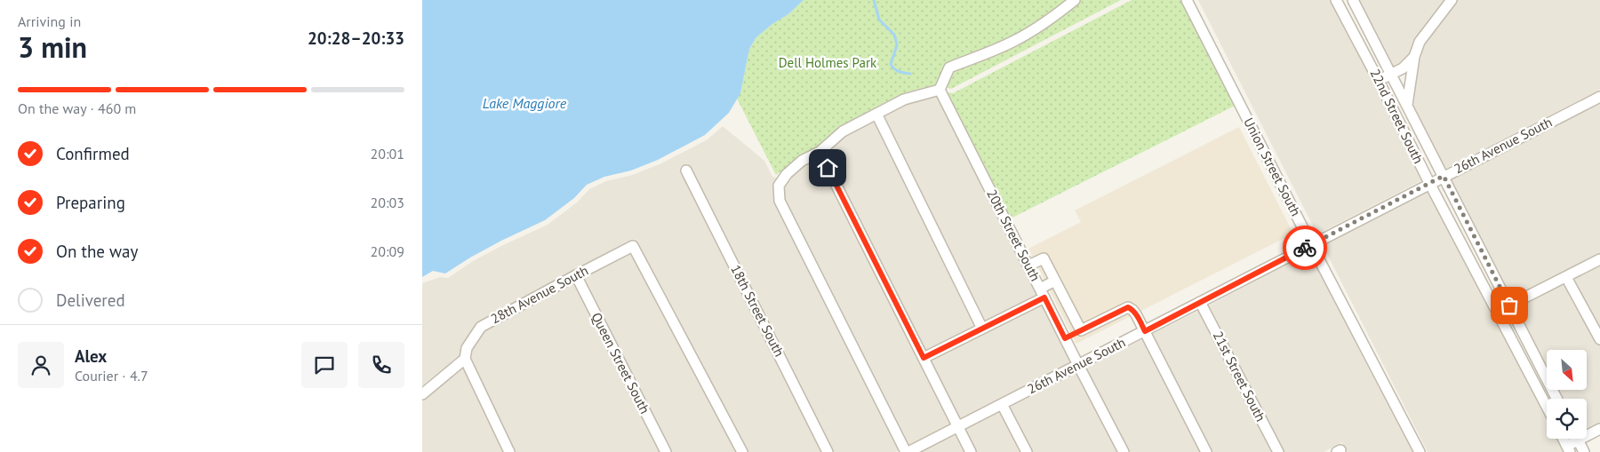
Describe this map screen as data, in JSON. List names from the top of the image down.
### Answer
{
  "streets": {
    "street": [
      "22nd Street South",
      "26th Avenue South",
      "Union Street South",
      "20th Street South",
      "28th Avenue South",
      "18th Street South",
      "Queen Street South",
      "21st Street South"
    ]
  },
  "crossings": [
    ["22nd Street South", "26th Avenue South"],
    ["26th Avenue South", "Union Street South"],
    ["26th Avenue South", "20th Street South"],
    ["26th Avenue South", "21st Street South"],
    ["28th Avenue South", "Queen Street South"]
  ],
  "water": ["Lake Maggiore"],
  "parks": ["Dell Holmes Park"],
  "north": "bottom right",
  "page": {
    "heading": ["3 min", "Arriving in", "20:28–20:33"],
    "panel": ["Alex", "Courier · 4.7"],
    "bar": "On the way · 460 m",
    "list": [
      ["Confirmed", "20:01"],
      ["Preparing", "20:03"],
      ["On the way", "20:09"],
      "Delivered"
    ]
  }
}
